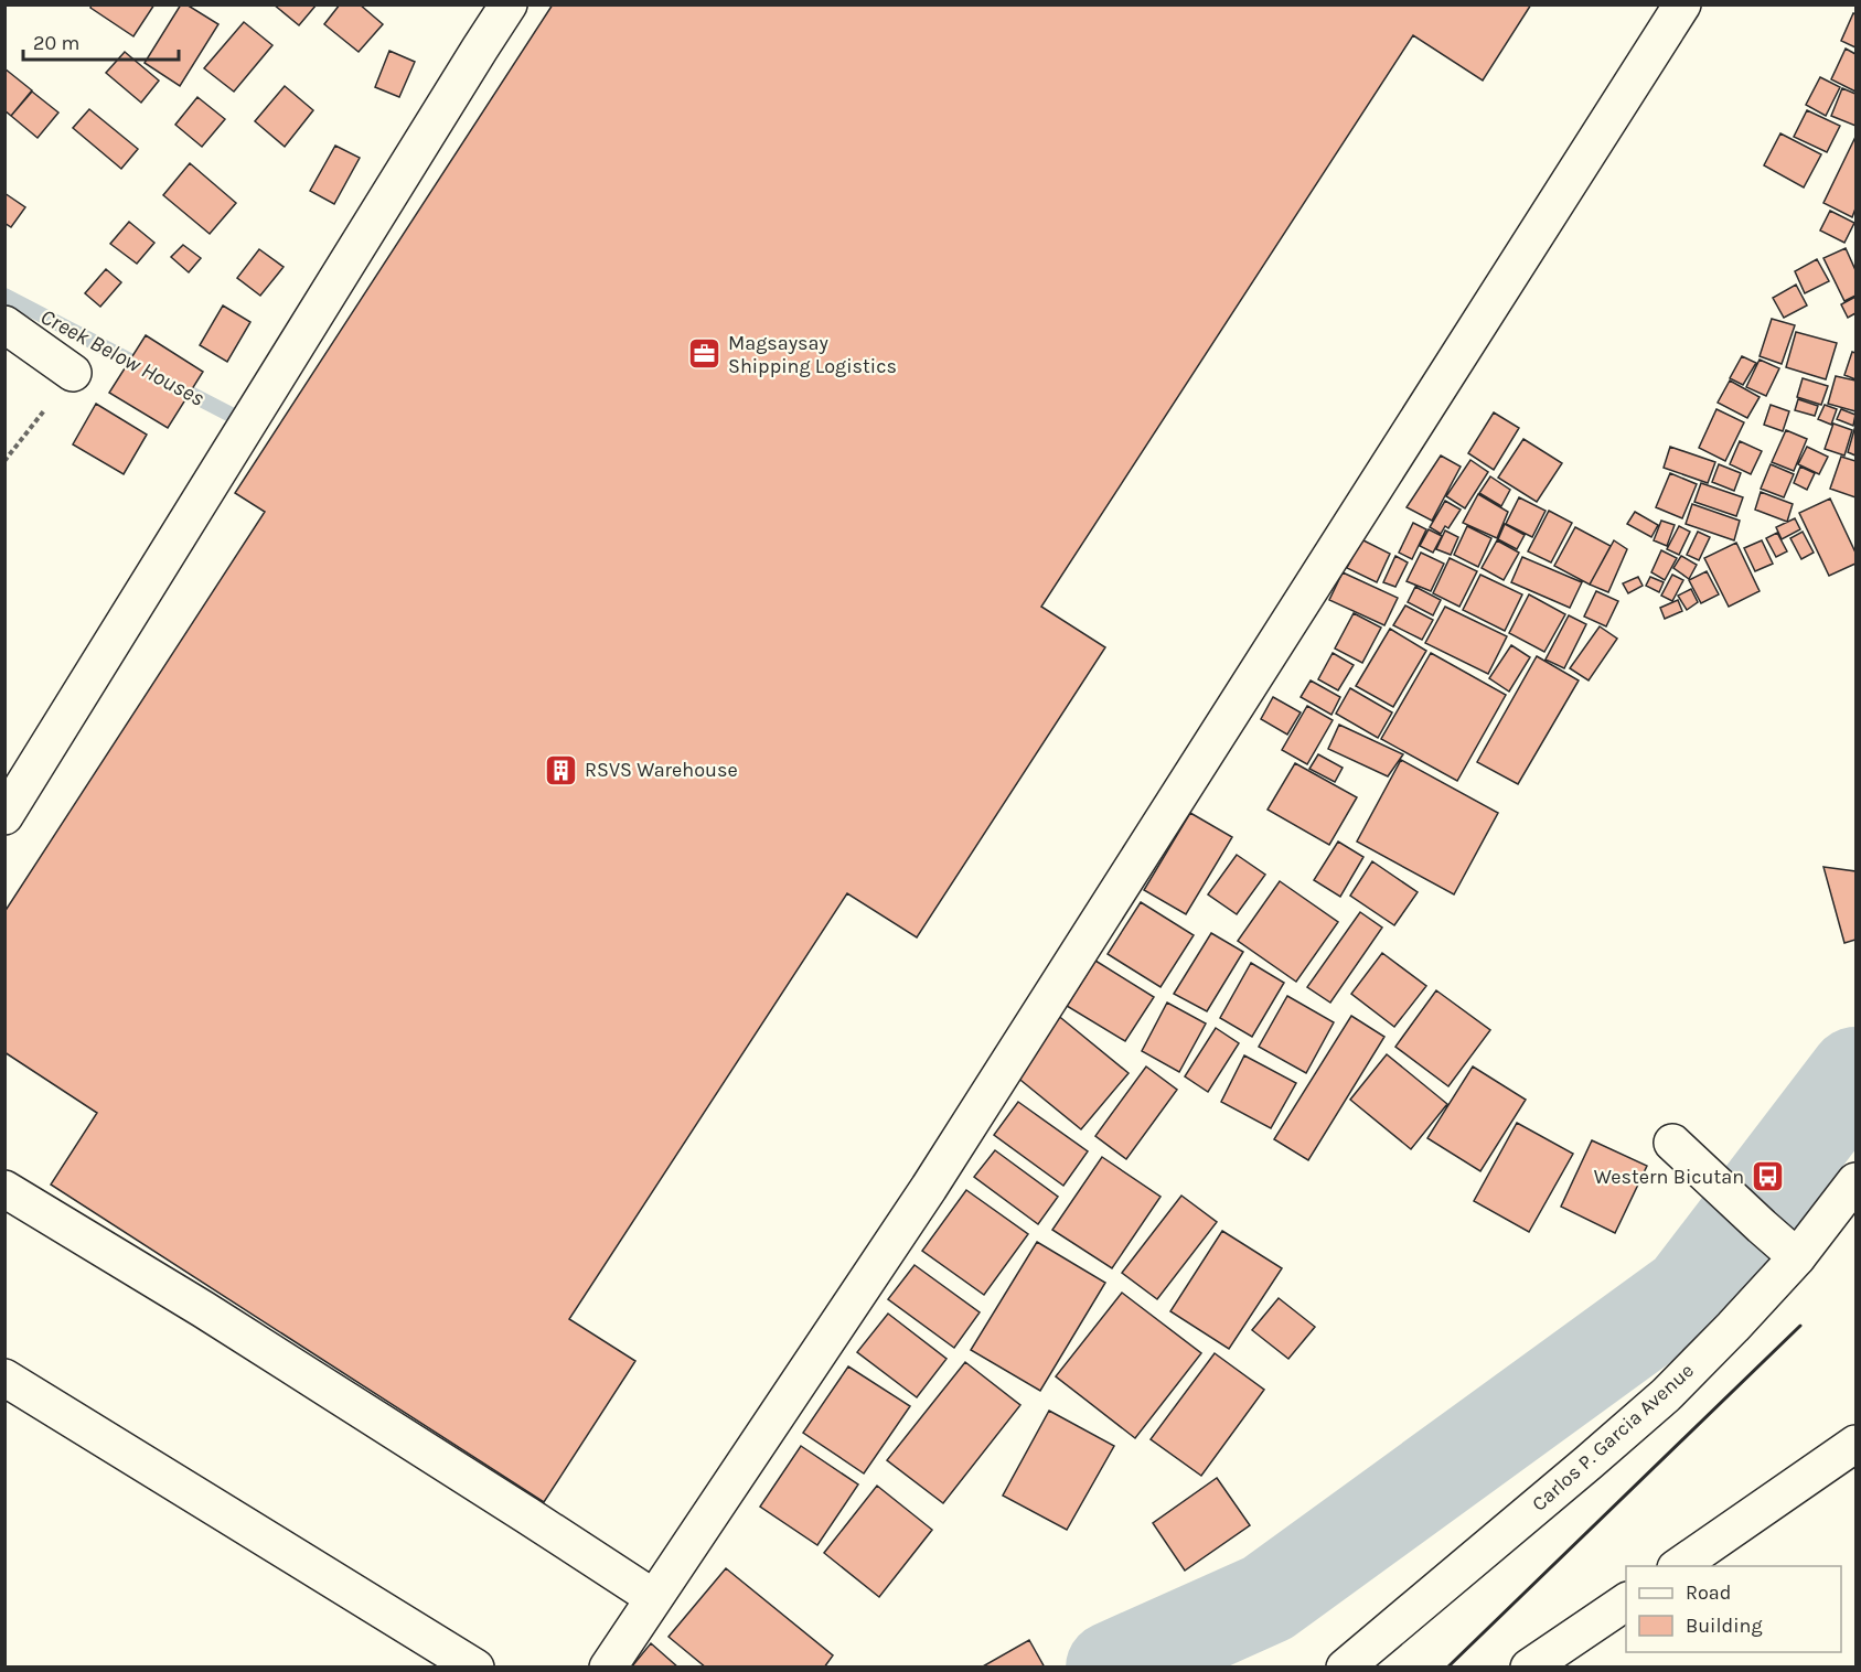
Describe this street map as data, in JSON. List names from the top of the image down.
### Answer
{
  "streets": {
    "main road": ["Carlos P. Garcia Avenue"]
  },
  "water": ["Creek Below Houses"],
  "places": {
    "office": ["Magsaysay Shipping Logistics"],
    "building": ["RSVS Warehouse"],
    "bus stop": ["Western Bicutan"]
  },
  "legend": ["Road", "Building"],
  "scale_bar": "20 m"
}
